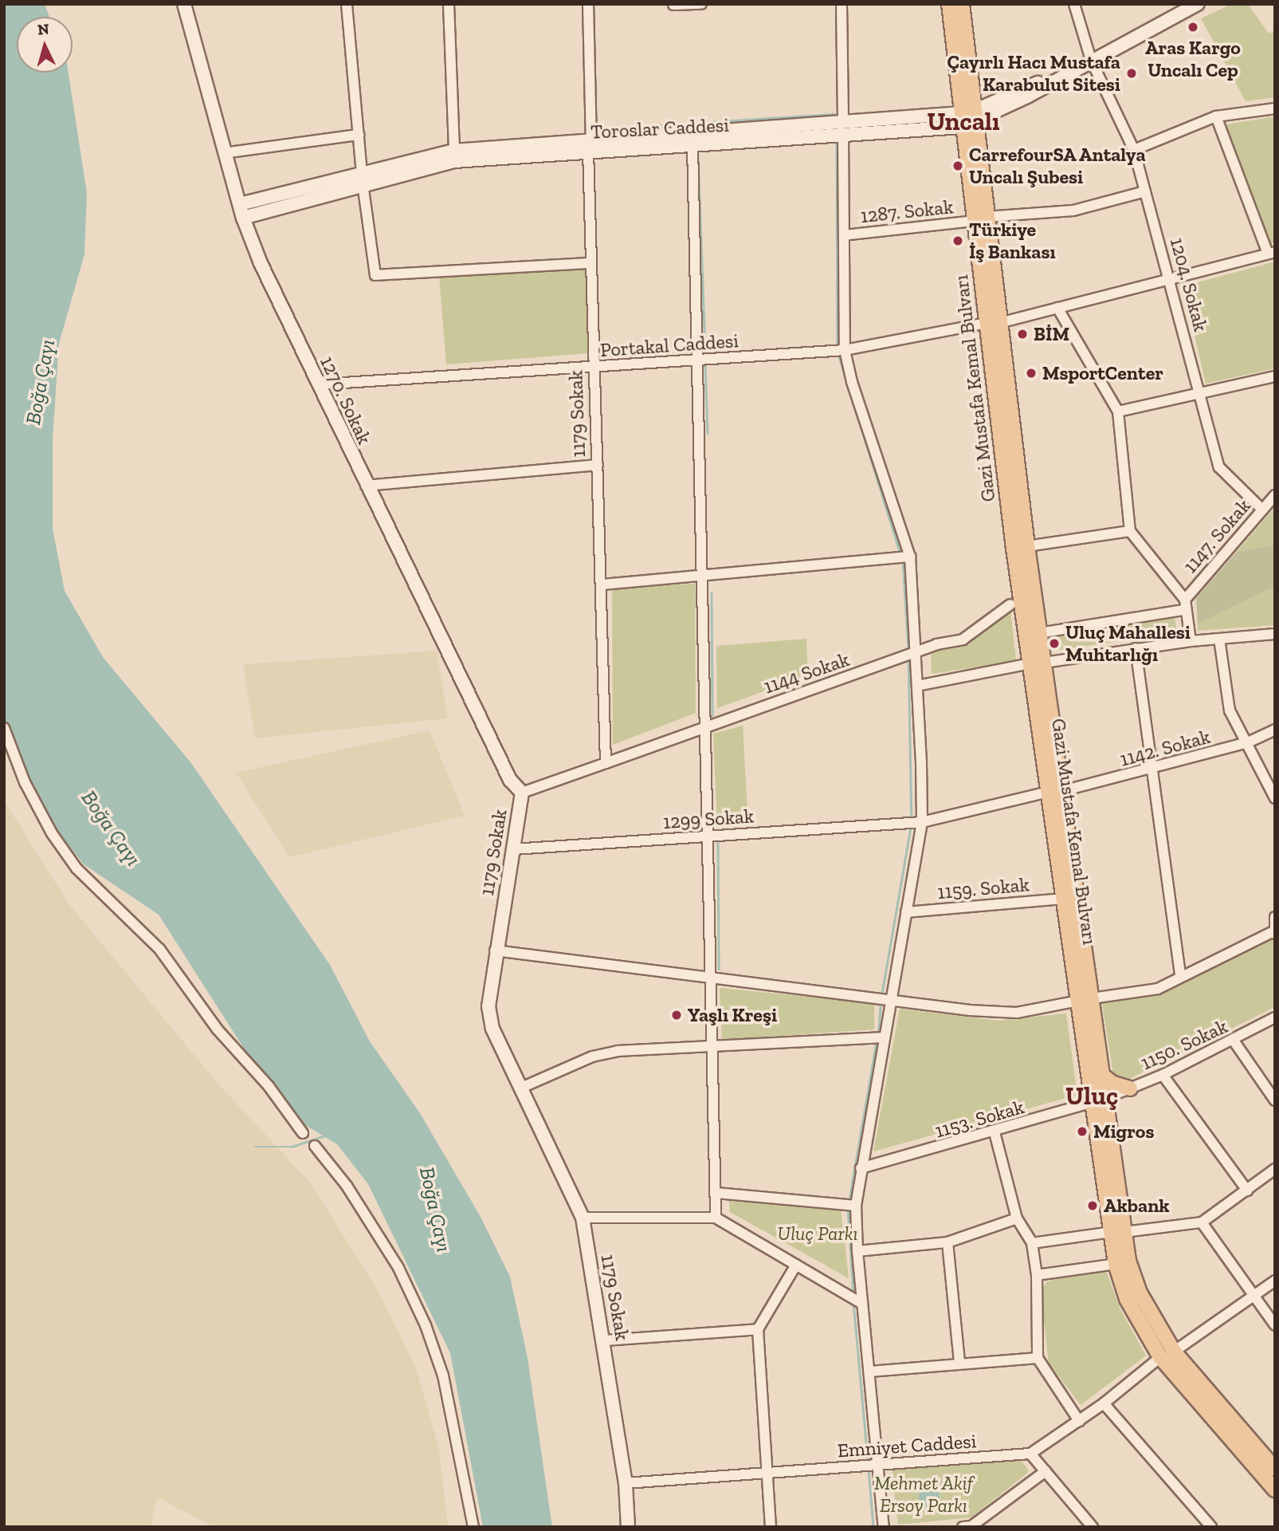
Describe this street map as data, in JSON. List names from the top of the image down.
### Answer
{
  "streets": {
    "main road": ["Gazi Mustafa Kemal Bulvarı"],
    "street": [
      "Toroslar Caddesi",
      "1287. Sokak",
      "1204. Sokak",
      "Portakal Caddesi",
      "1270. Sokak",
      "1179 Sokak",
      "1147. Sokak",
      "1144 Sokak",
      "1142. Sokak",
      "1299 Sokak",
      "1159. Sokak",
      "1150. Sokak",
      "1153. Sokak",
      "Emniyet Caddesi"
    ]
  },
  "crossings": [
    ["Toroslar Caddesi", "1204. Sokak"],
    ["Toroslar Caddesi", "Gazi Mustafa Kemal Bulvarı"],
    ["Toroslar Caddesi", "1270. Sokak"],
    ["Toroslar Caddesi", "1179 Sokak"],
    ["1287. Sokak", "1204. Sokak"],
    ["1287. Sokak", "Gazi Mustafa Kemal Bulvarı"],
    ["1204. Sokak", "Portakal Caddesi"],
    ["1204. Sokak", "1147. Sokak"],
    ["Portakal Caddesi", "Gazi Mustafa Kemal Bulvarı"],
    ["Portakal Caddesi", "1270. Sokak"],
    ["Portakal Caddesi", "1179 Sokak"],
    ["Gazi Mustafa Kemal Bulvarı", "1142. Sokak"],
    ["Gazi Mustafa Kemal Bulvarı", "1159. Sokak"],
    ["Gazi Mustafa Kemal Bulvarı", "1150. Sokak"],
    ["Gazi Mustafa Kemal Bulvarı", "1153. Sokak"],
    ["Gazi Mustafa Kemal Bulvarı", "Emniyet Caddesi"],
    ["1270. Sokak", "1179 Sokak"],
    ["1179 Sokak", "1144 Sokak"],
    ["1179 Sokak", "1299 Sokak"],
    ["1179 Sokak", "Emniyet Caddesi"],
    ["1142. Sokak", "1299 Sokak"],
    ["1150. Sokak", "1153. Sokak"]
  ],
  "districts": ["Uncalı", "Uluç"],
  "water": ["Boğa Çayı"],
  "parks": ["Uluç Parkı", "Mehmet Akif Ersoy Parkı"],
  "places": [
    "Aras Kargo Uncalı Cep",
    "Çayırlı Hacı Mustafa Karabulut Sitesi",
    "CarrefourSA Antalya Uncalı Şubesi",
    "Türkiye İş Bankası",
    "BİM",
    "MsportCenter",
    "Uluç Mahallesi Muhtarlığı",
    "Yaşlı Kreşi",
    "Migros",
    "Akbank"
  ],
  "north": "top"
}
